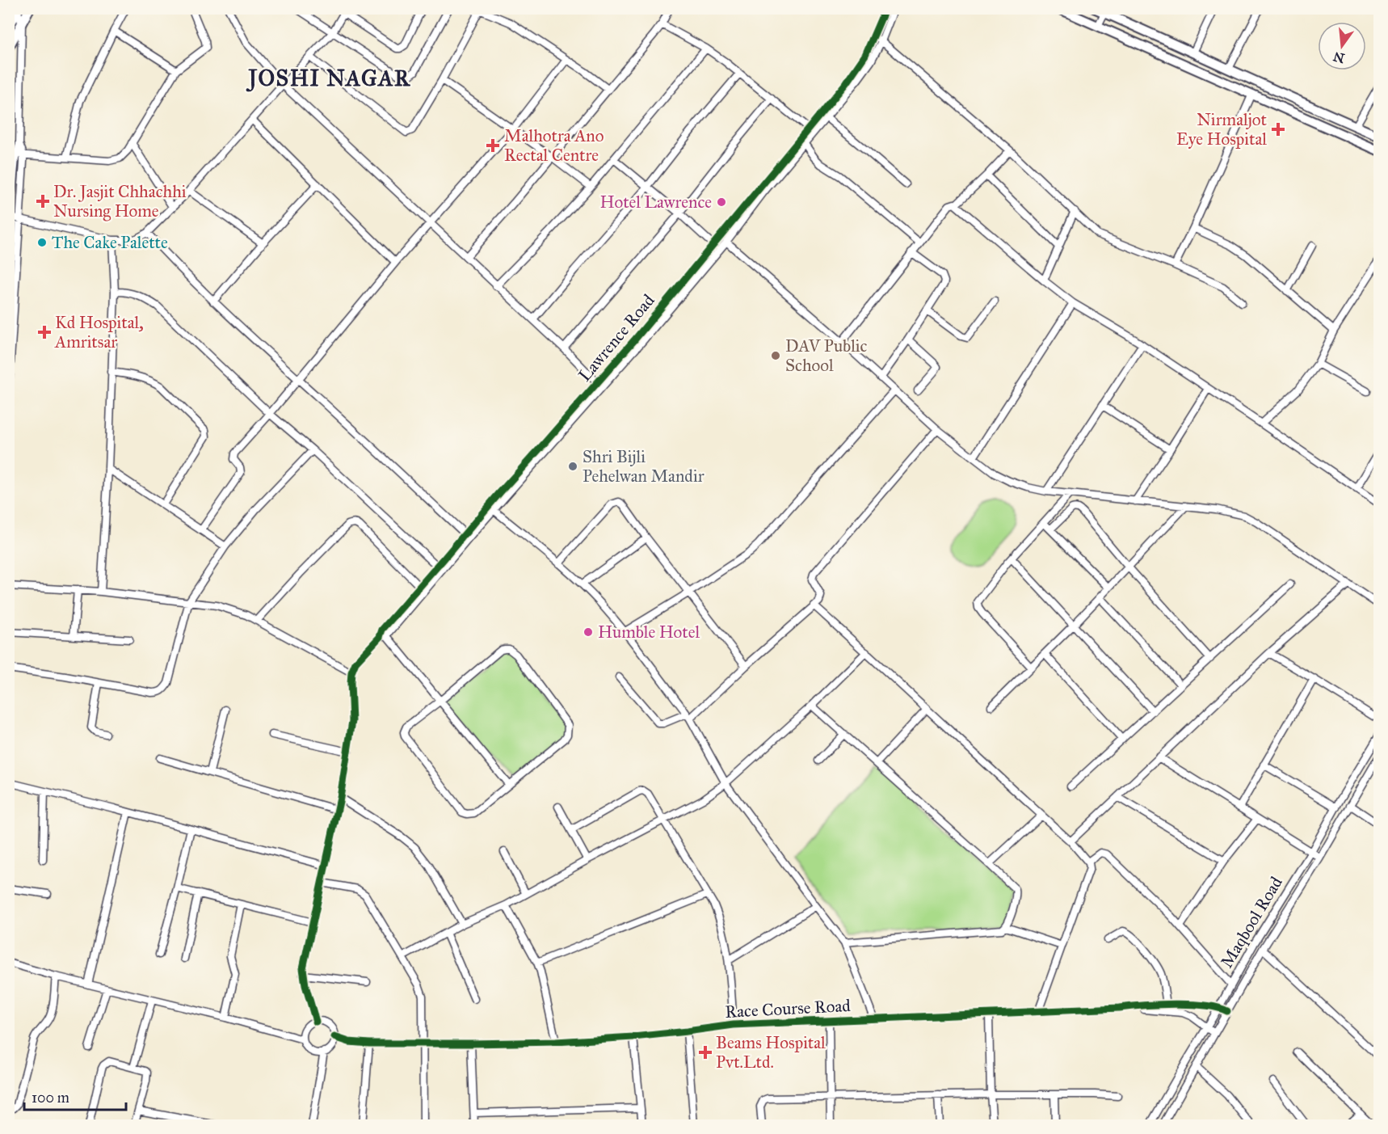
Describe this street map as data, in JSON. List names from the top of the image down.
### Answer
{
  "streets": {
    "street": ["Lawrence Road", "Maqbool Road", "Race Course Road"]
  },
  "crossings": [
    ["Maqbool Road", "Race Course Road"]
  ],
  "districts": ["JOSHI NAGAR"],
  "places": {
    "health": [
      "Nirmaljot Eye Hospital",
      "Malhotra Ano Rectal Centre",
      "Dr. Jasjit Chhachhi Nursing Home",
      "Kd Hospital, Amritsar",
      "Beams Hospital Pvt.Ltd."
    ],
    "other": [
      "Hotel Lawrence",
      "The Cake Palette",
      "DAV Public School",
      "Shri Bijli Pehelwan Mandir",
      "Humble Hotel"
    ]
  },
  "scale_bar": "100 m",
  "north": "bottom"
}
